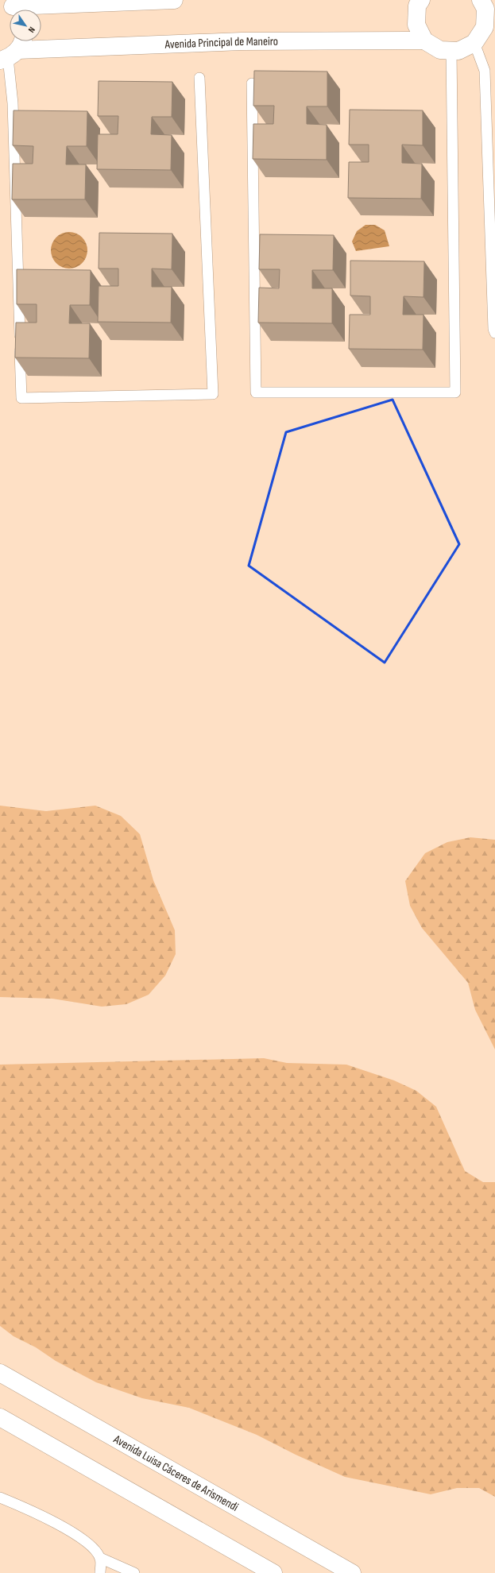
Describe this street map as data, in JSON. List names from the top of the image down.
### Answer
{
  "streets": {
    "street": ["Avenida Principal de Maneiro", "Avenida Luisa Cáceres de Arismendi"]
  },
  "north": "bottom right"
}
